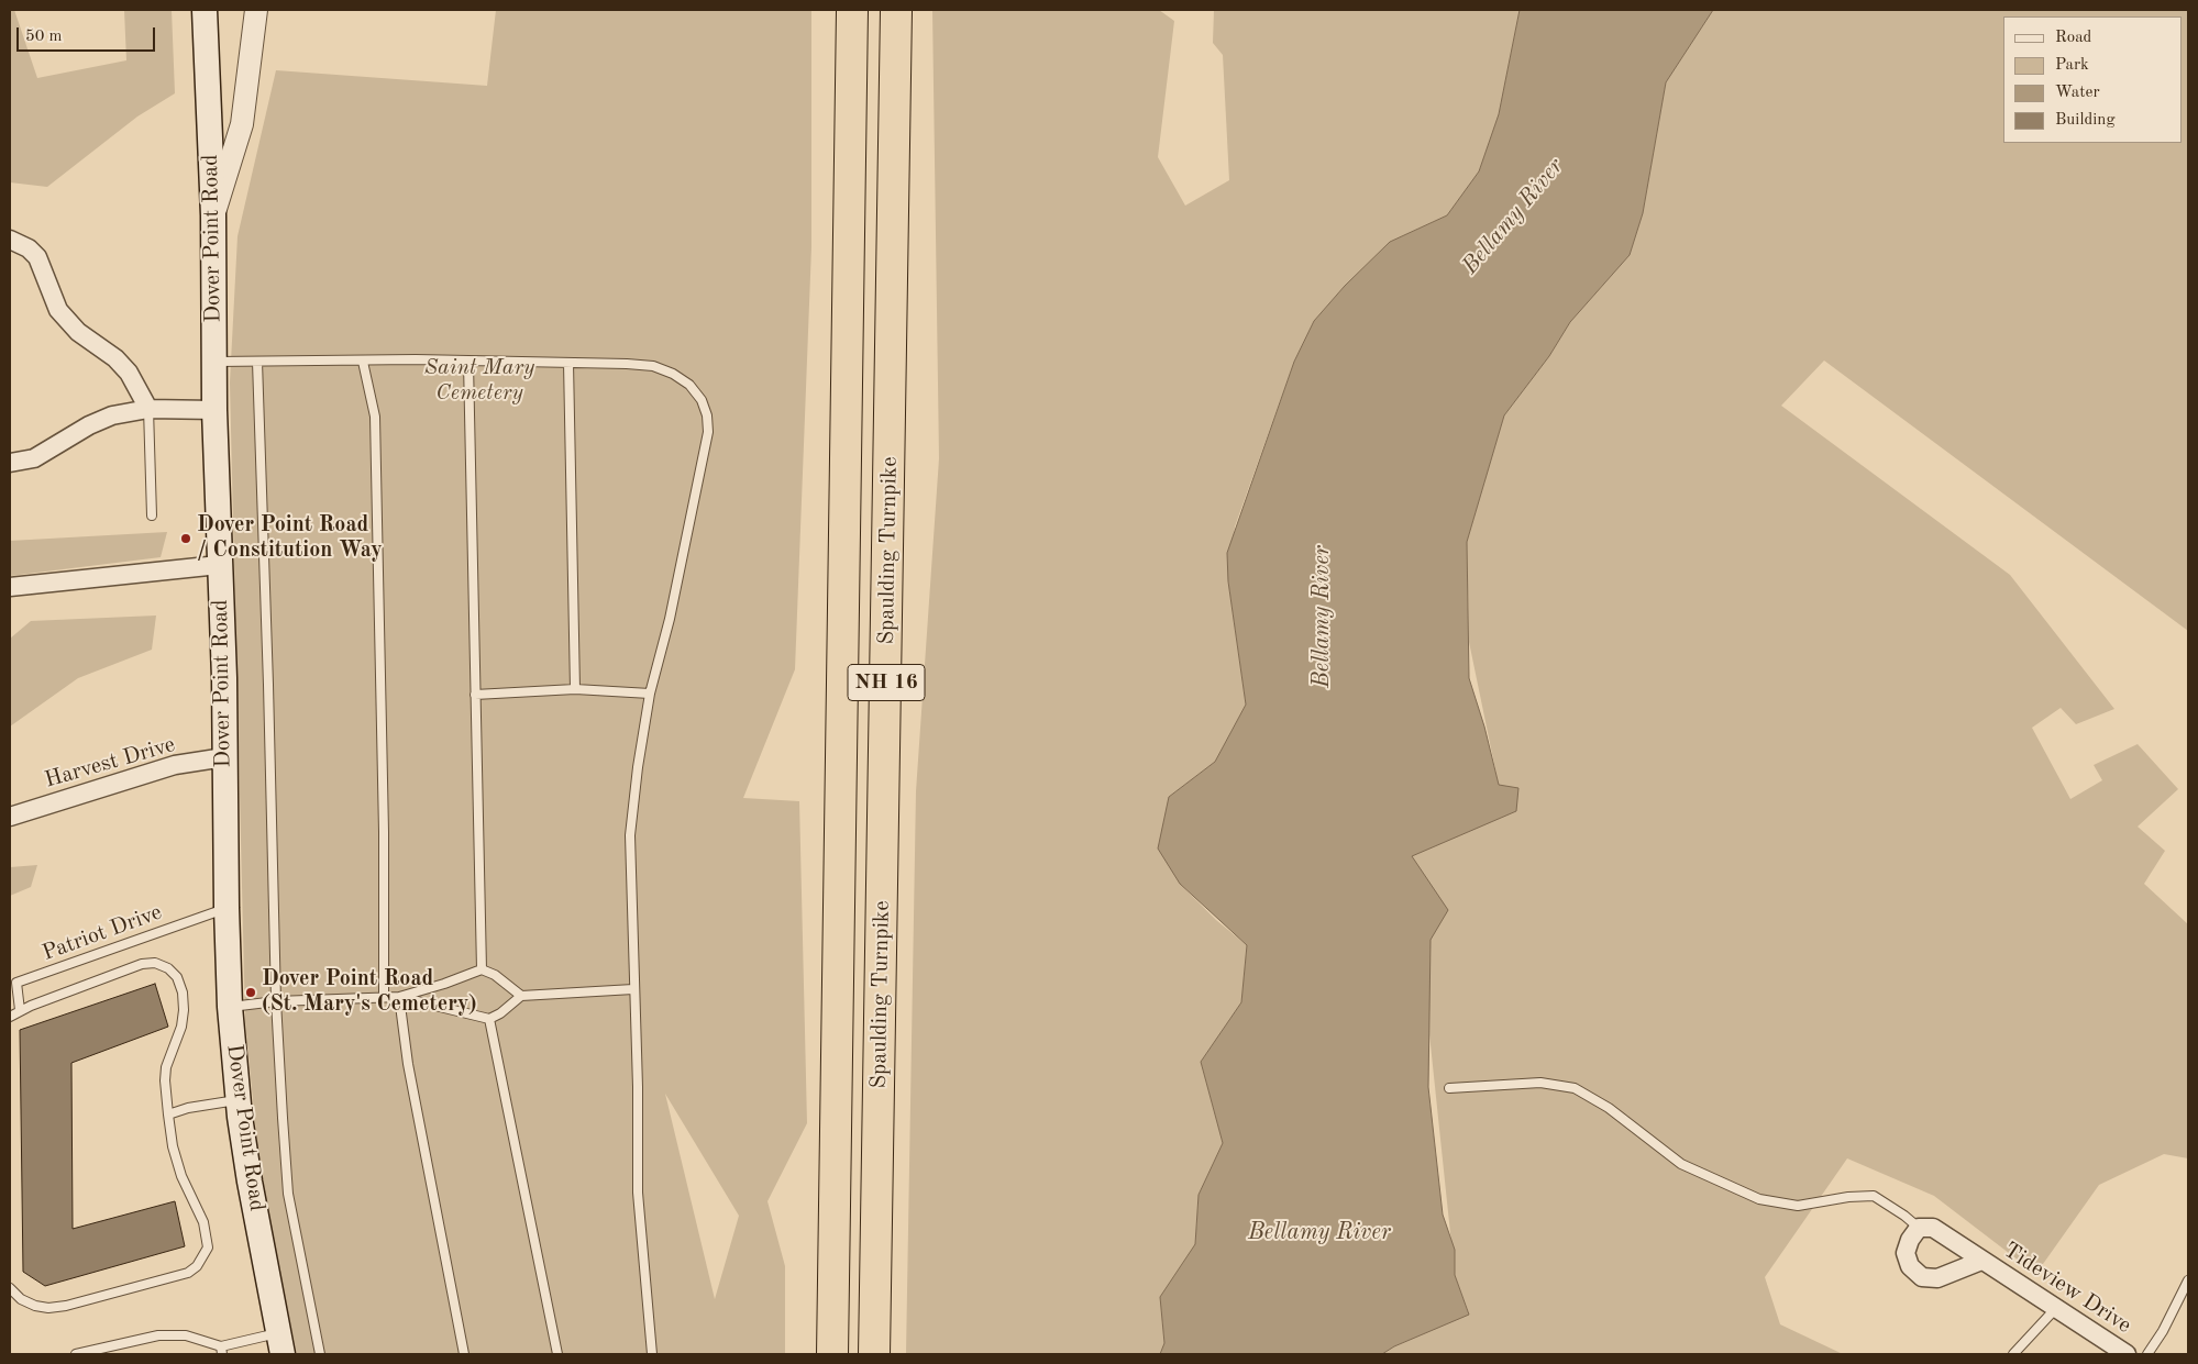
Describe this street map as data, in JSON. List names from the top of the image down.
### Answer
{
  "streets": {
    "highway": ["Spaulding Turnpike", "NH 16"],
    "main road": ["Dover Point Road"],
    "street": ["Harvest Drive", "Tideview Drive"],
    "lane": ["Patriot Drive"]
  },
  "crossings": [
    ["Dover Point Road", "Harvest Drive"],
    ["Dover Point Road", "Patriot Drive"]
  ],
  "water": ["Bellamy River"],
  "parks": ["Saint Mary Cemetery"],
  "places": ["Dover Point Road / Constitution Way", "Dover Point Road (St. Mary's Cemetery)"],
  "legend": [
    "Road",
    "Park",
    "Water",
    "Building"
  ],
  "scale_bar": "50 m"
}
